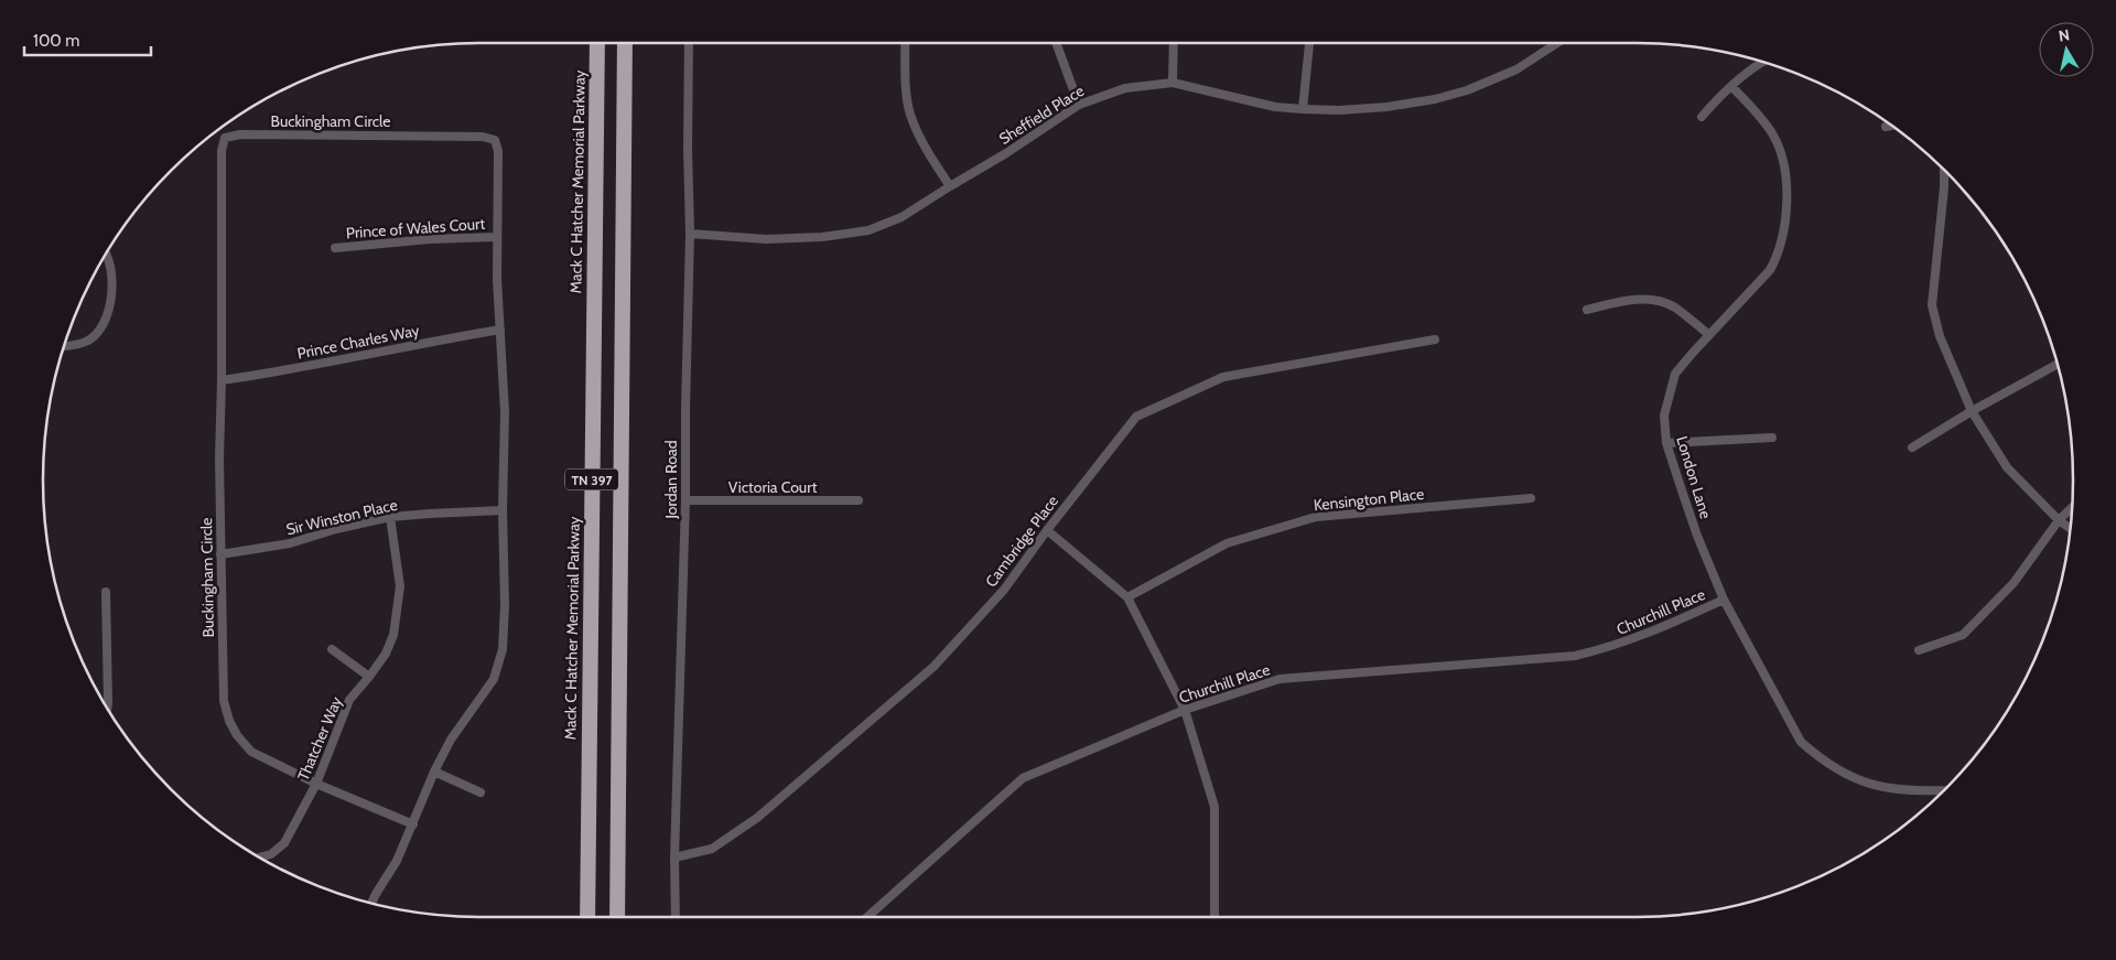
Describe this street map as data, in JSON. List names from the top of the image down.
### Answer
{
  "streets": {
    "highway": ["Mack C Hatcher Memorial Parkway", "TN 397"],
    "street": [
      "Sheffield Place",
      "Buckingham Circle",
      "Prince of Wales Court",
      "Prince Charles Way",
      "London Lane",
      "Jordan Road",
      "Victoria Court",
      "Kensington Place",
      "Sir Winston Place",
      "Cambridge Place",
      "Churchill Place",
      "Thatcher Way"
    ]
  },
  "crossings": [
    ["Sheffield Place", "Jordan Road"],
    ["Buckingham Circle", "Prince of Wales Court"],
    ["Buckingham Circle", "Prince Charles Way"],
    ["Buckingham Circle", "Sir Winston Place"],
    ["Buckingham Circle", "Thatcher Way"],
    ["London Lane", "Churchill Place"],
    ["Jordan Road", "Victoria Court"],
    ["Jordan Road", "Cambridge Place"],
    ["Sir Winston Place", "Thatcher Way"]
  ],
  "scale_bar": "100 m",
  "north": "top"
}
